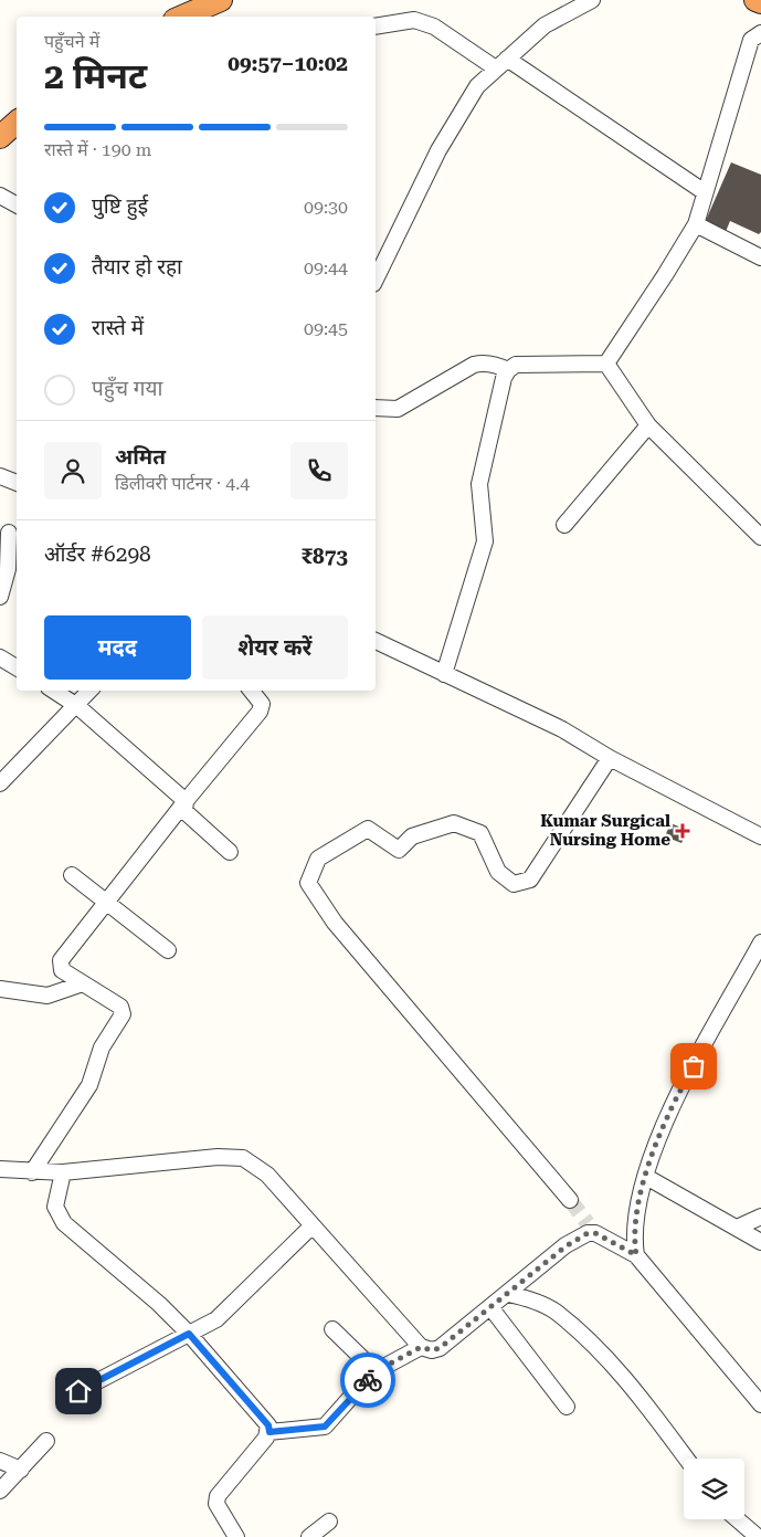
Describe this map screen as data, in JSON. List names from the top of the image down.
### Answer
{
  "places": {
    "health": ["Kumar Surgical Nursing Home"]
  },
  "page": {
    "heading": ["2 मिनट", "पहुँचने में", "09:57–10:02"],
    "panel": [
      "अमित",
      "डिलीवरी पार्टनर · 4.4",
      "ऑर्डर #6298",
      "₹873"
    ],
    "bar": "रास्ते में · 190 m",
    "list": [
      ["पुष्टि हुई", "09:30"],
      ["तैयार हो रहा", "09:44"],
      ["रास्ते में", "09:45"],
      "पहुँच गया"
    ],
    "buttons": ["मदद", "शेयर करें"]
  }
}
